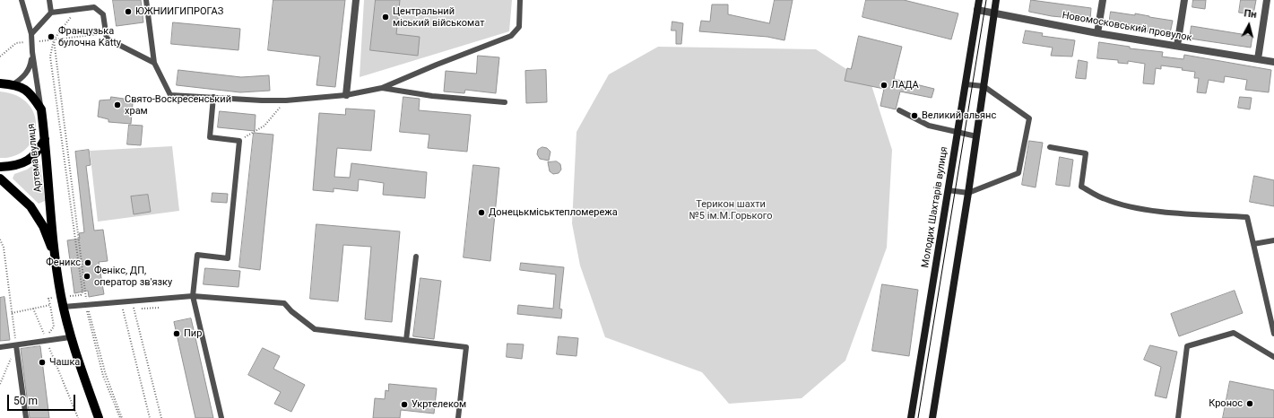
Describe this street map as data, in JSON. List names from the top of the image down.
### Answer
{
  "streets": {
    "main road": ["Артема вулиця", "Молодих Шахтарів вулиця"],
    "street": ["Новомосковський провулок"]
  },
  "crossings": [
    ["Новомосковський провулок", "Молодих Шахтарів вулиця"]
  ],
  "parks": ["Терикон шахти №5 ім.М.Горького"],
  "places": [
    "ЮЖНИИГИПРОГАЗ",
    "Центральний міський військомат",
    "Французька булочна Katty",
    "ЛАДА",
    "Свято-Воскресенський храм",
    "Великий альянс",
    "Донецькміськтепломережа",
    "Феникс",
    "Фенікс, ДП, оператор зв'язку",
    "Пир",
    "Чашка",
    "Кронос",
    "Укртелеком"
  ],
  "scale_bar": "50 m",
  "north": "top"
}
